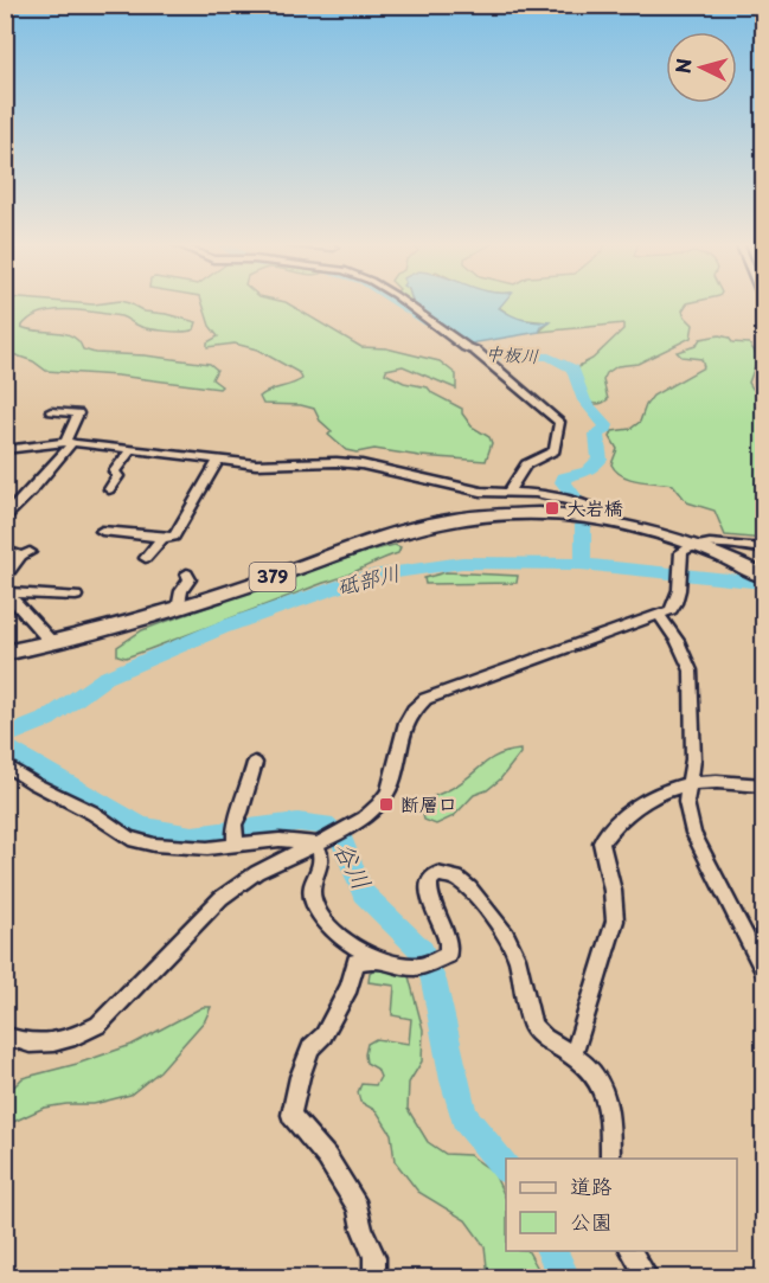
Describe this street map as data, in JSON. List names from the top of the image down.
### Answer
{
  "streets": {
    "highway": ["379"]
  },
  "water": ["中板川", "砥部川", "谷川"],
  "places": {
    "transit": ["大岩橋", "断層口"]
  },
  "legend": ["道路", "公園"],
  "north": "left"
}
